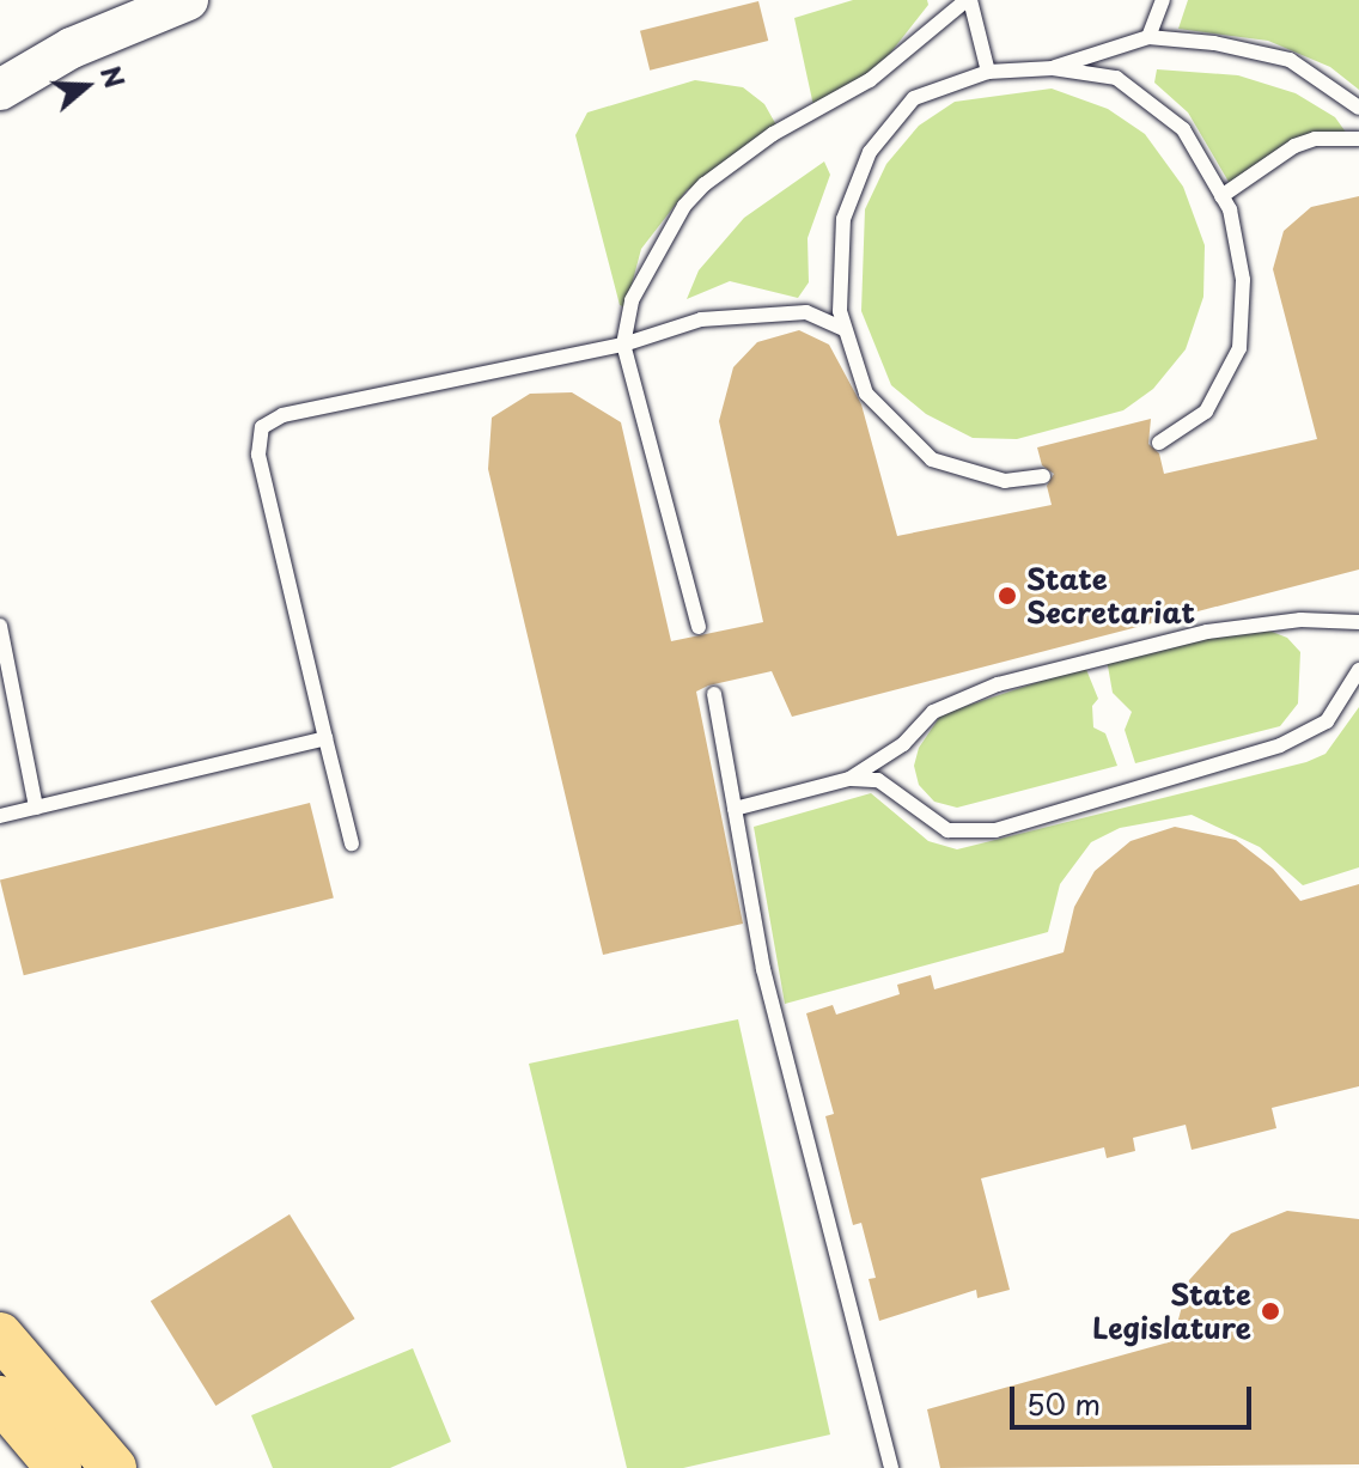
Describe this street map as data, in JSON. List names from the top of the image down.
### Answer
{
  "places": ["State Secretariat", "State Legislature"],
  "scale_bar": "50 m",
  "north": "right"
}
